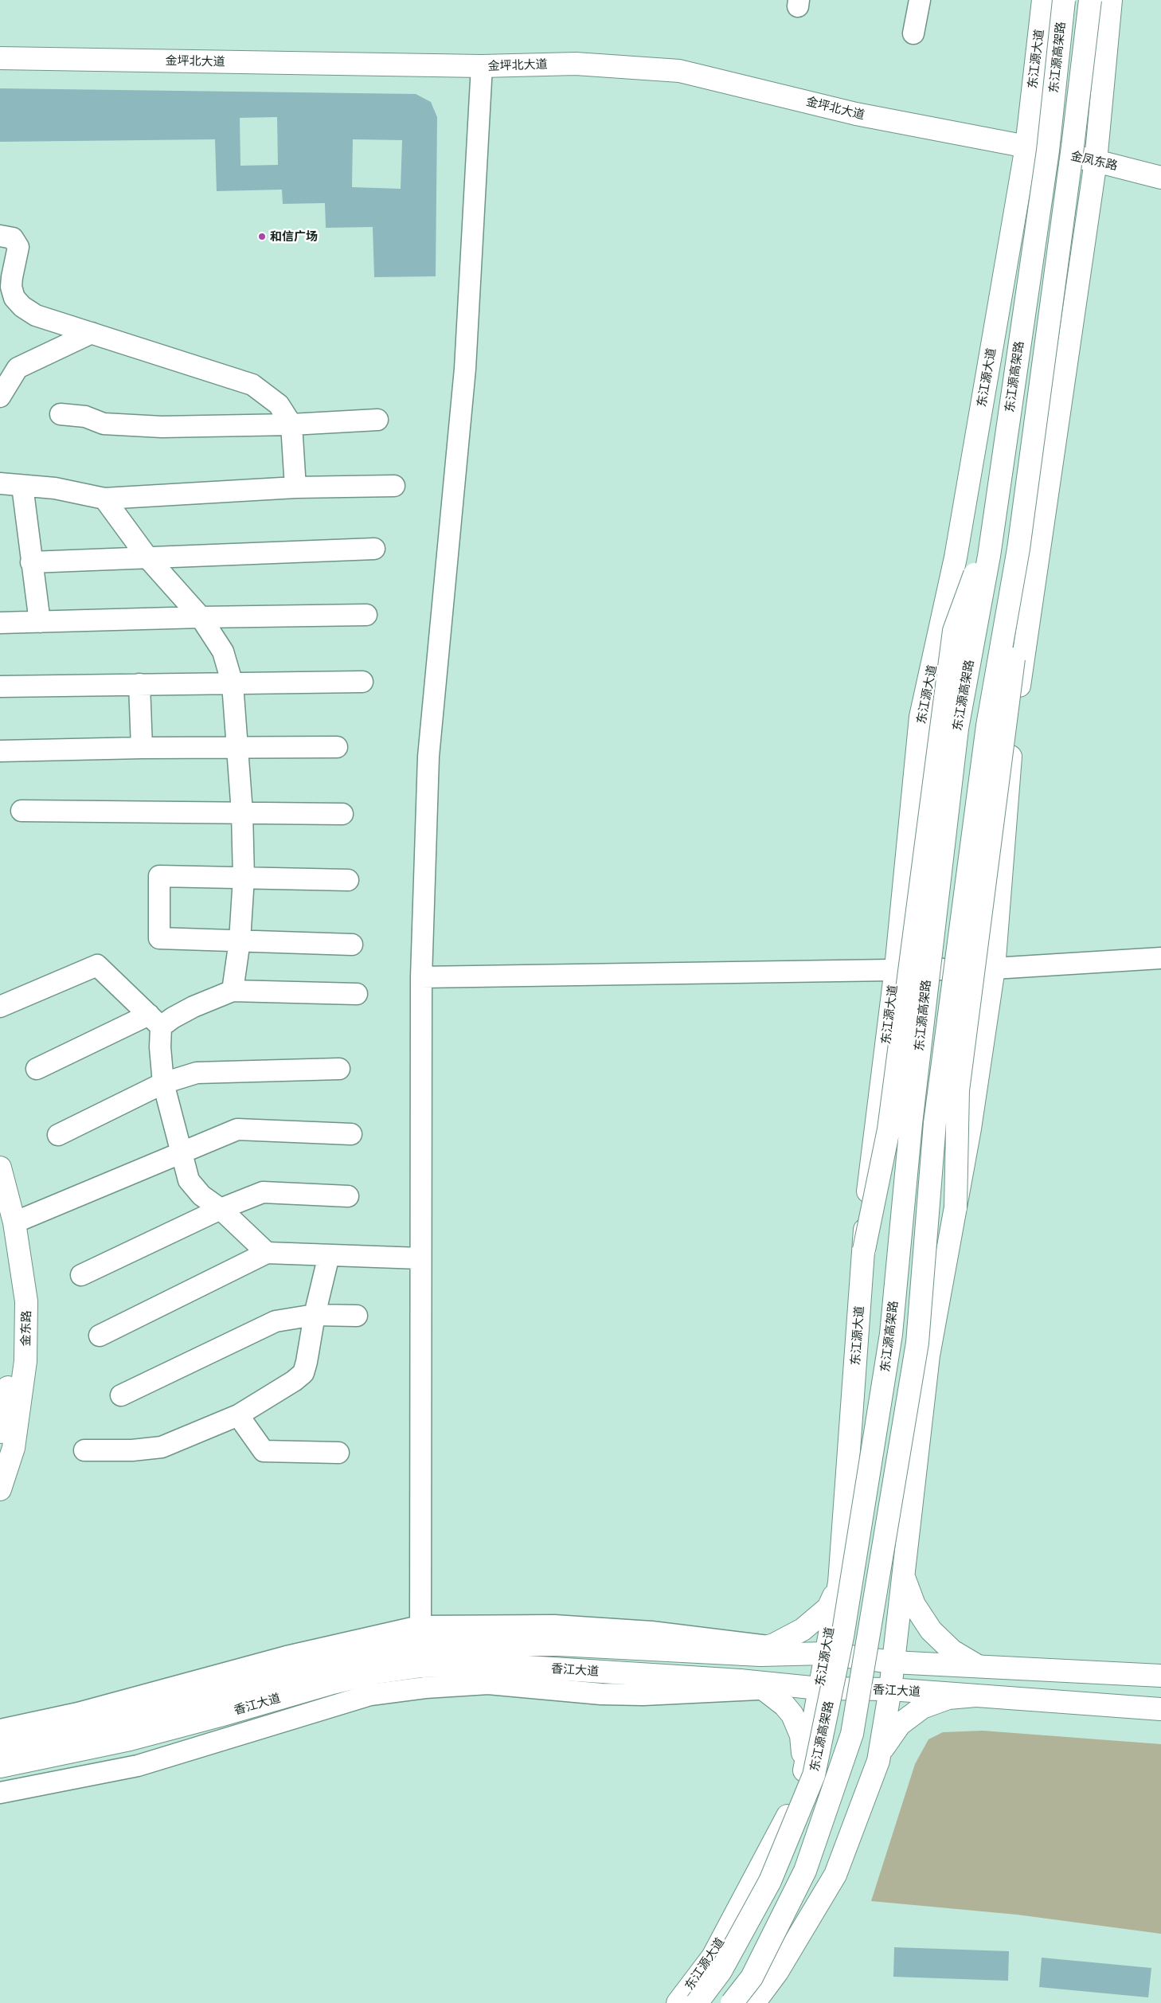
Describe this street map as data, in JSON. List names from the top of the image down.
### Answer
{
  "streets": {
    "main road": [
      "东江源高架路",
      "东江源大道",
      "金坪北大道",
      "金凤东路",
      "金东路",
      "香江大道"
    ]
  },
  "crossings": [
    ["东江源大道", "金坪北大道"],
    ["东江源大道", "金凤东路"],
    ["东江源大道", "香江大道"],
    ["金坪北大道", "金凤东路"]
  ],
  "places": ["和信广场"]
}
